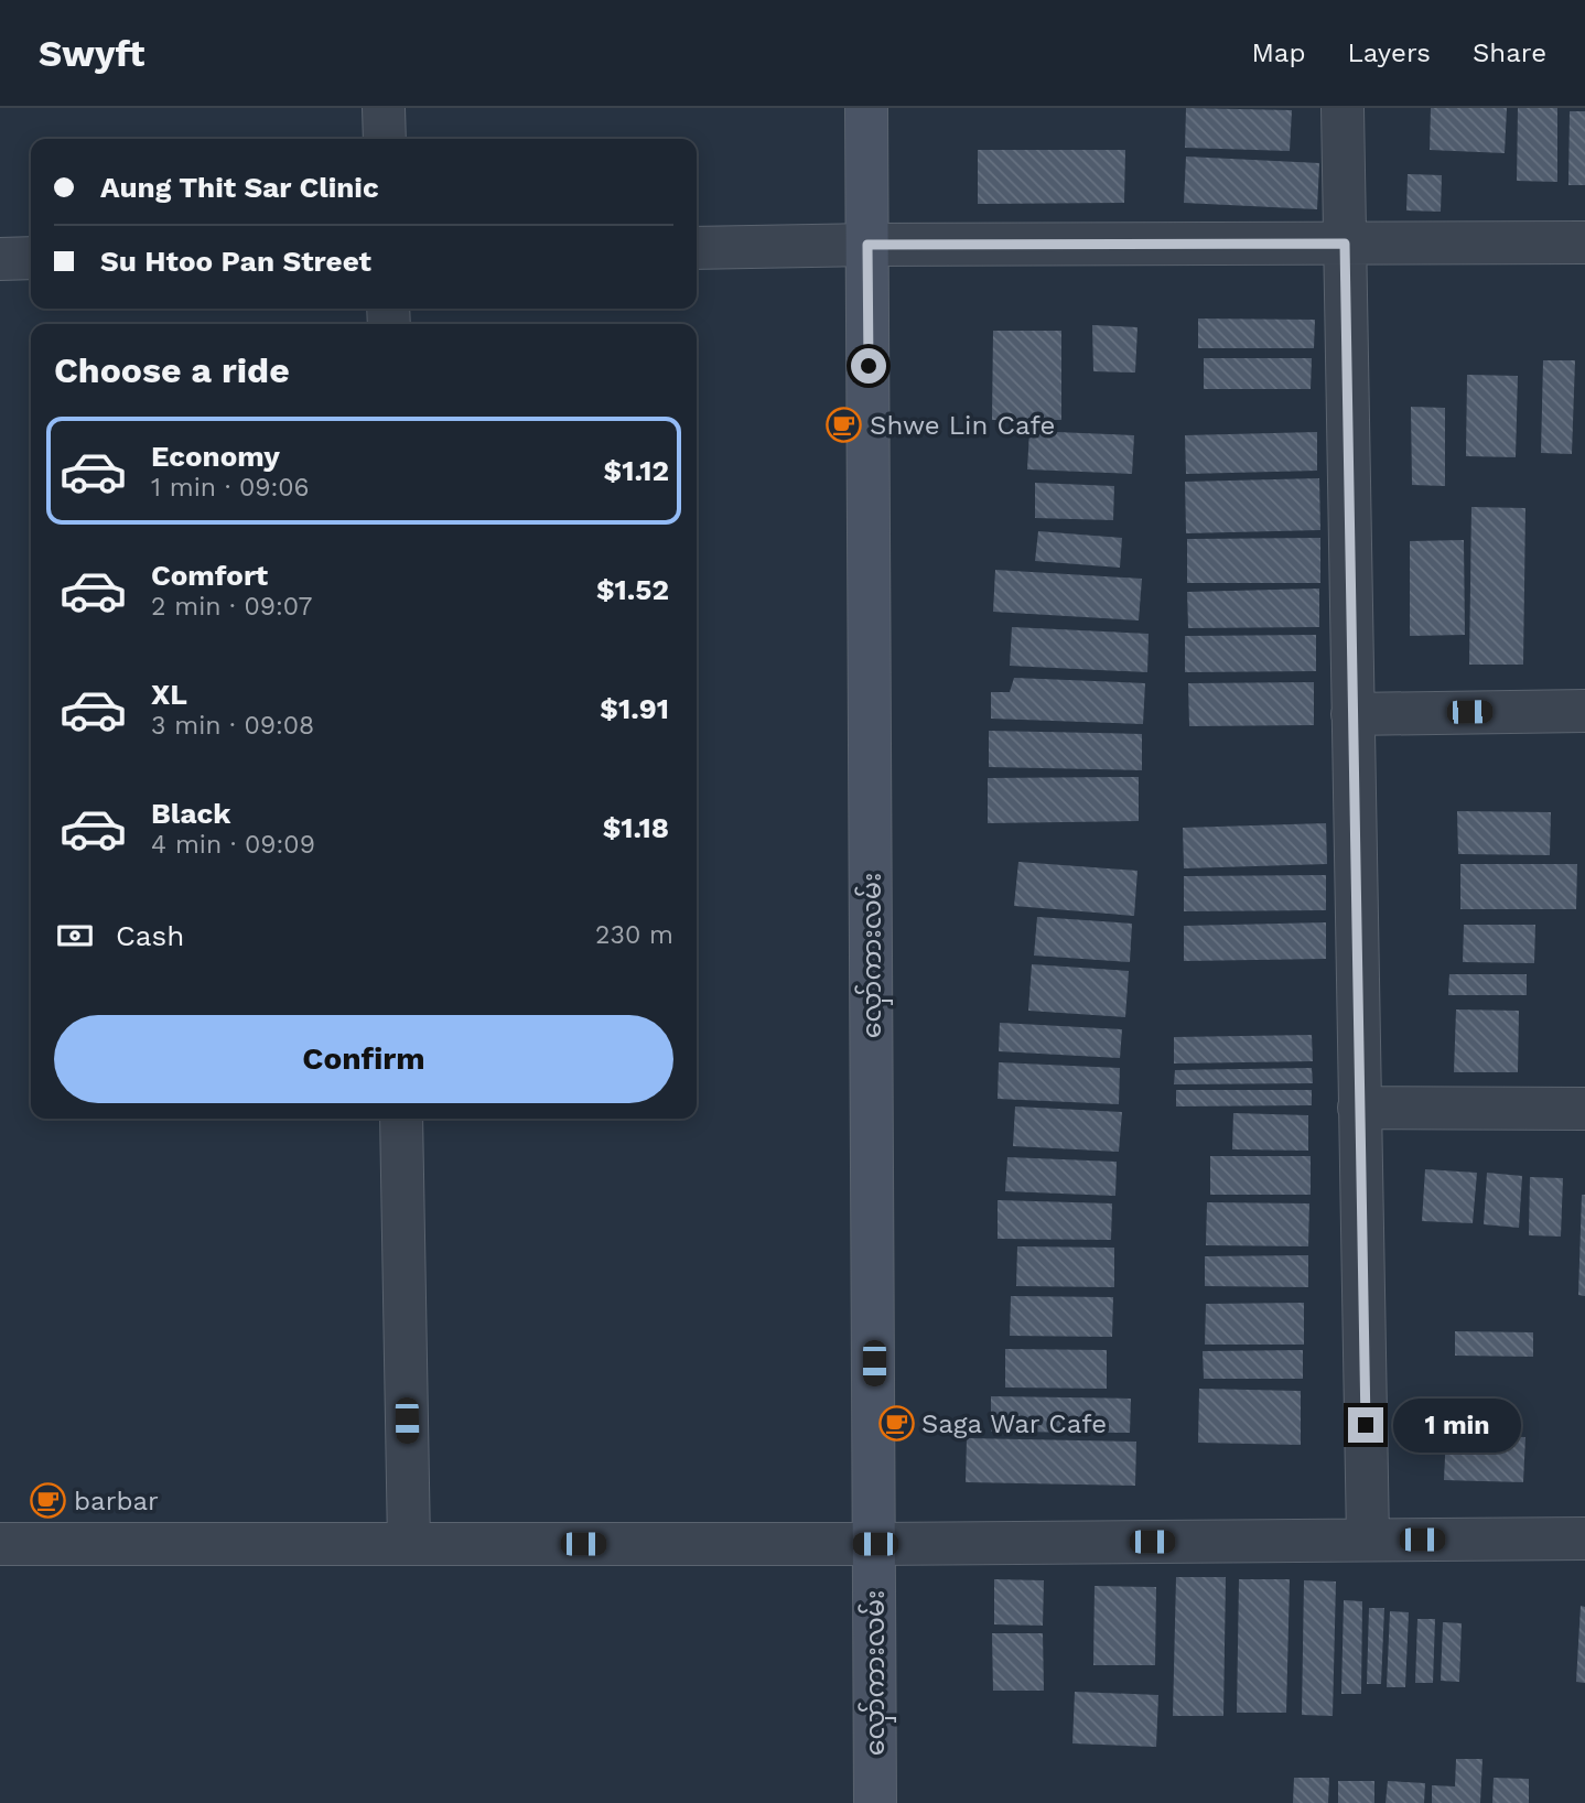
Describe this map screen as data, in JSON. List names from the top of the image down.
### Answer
{
  "streets": {
    "main road": ["လှော်ကားလမ်း"]
  },
  "places": {
    "cafe": ["Shwe Lin Cafe", "Saga War Cafe", "barbar"]
  },
  "page": {
    "header": "Swyft",
    "nav": ["Map", "Layers", "Share"],
    "banner": ["Aung Thit Sar Clinic", "Su Htoo Pan Street"],
    "heading": "Choose a ride",
    "list": [
      {
        "name": "Economy",
        "note": "1 min · 09:06",
        "value": "$1.12"
      },
      {
        "name": "Comfort",
        "note": "2 min · 09:07",
        "value": "$1.52"
      },
      {
        "name": "XL",
        "note": "3 min · 09:08",
        "value": "$1.91"
      },
      {
        "name": "Black",
        "note": "4 min · 09:09",
        "value": "$1.18"
      }
    ],
    "pay": ["Cash", "230 m"],
    "buttons": "Confirm",
    "bubble": "1 min"
  }
}
